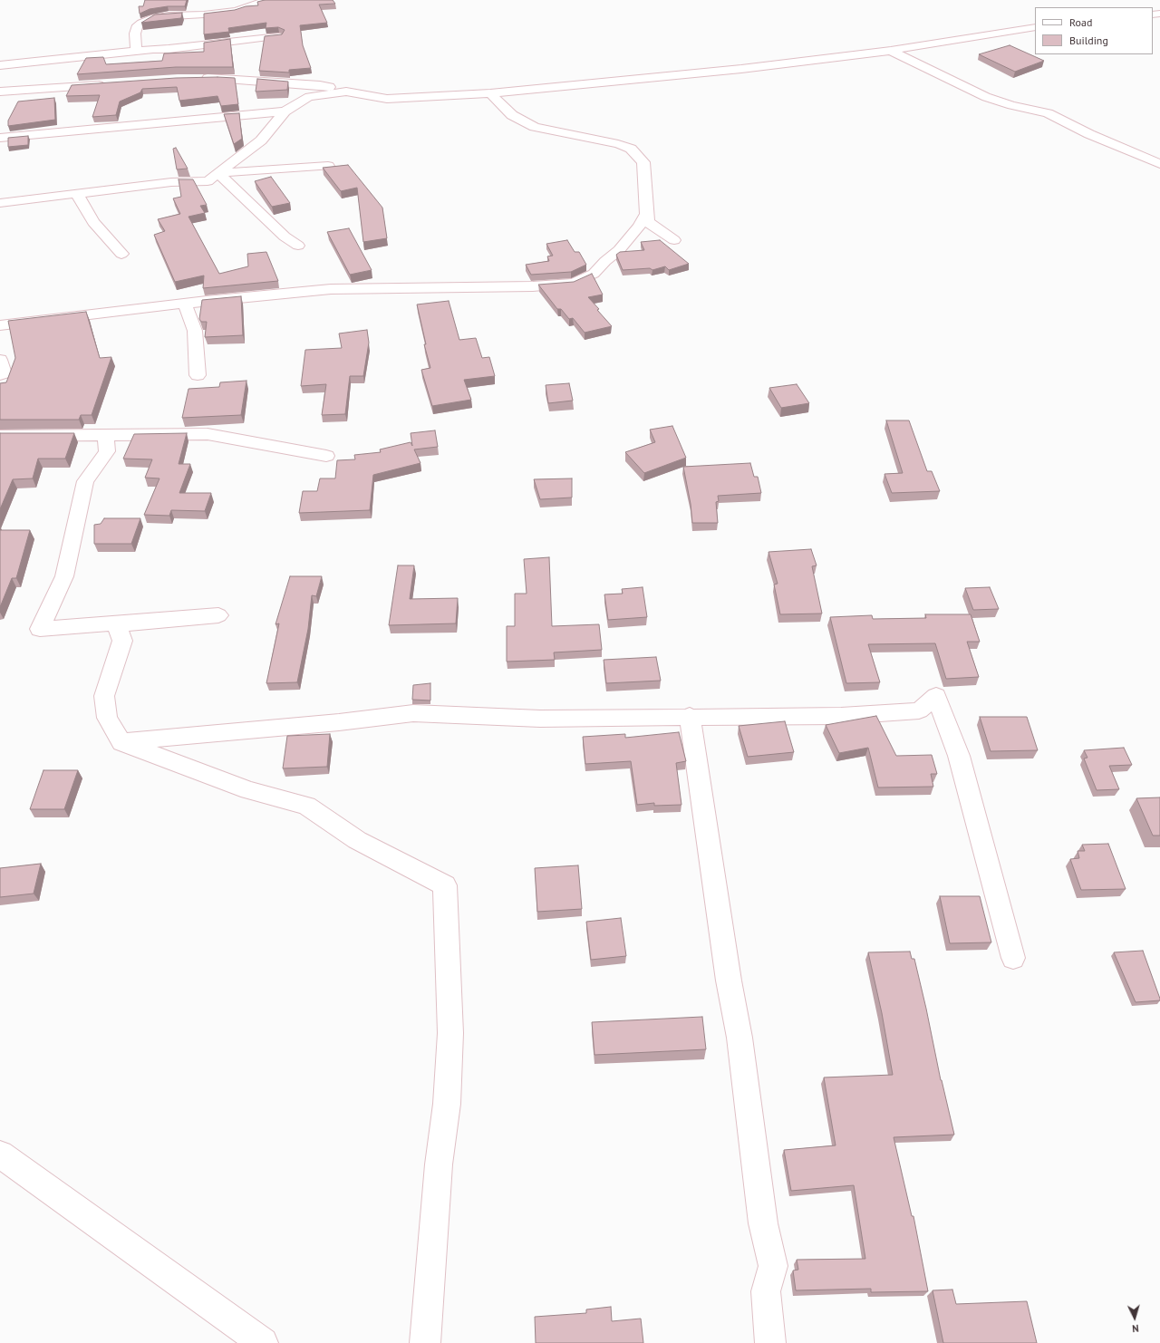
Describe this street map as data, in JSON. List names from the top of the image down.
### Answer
{
  "legend": ["Road", "Building"],
  "north": "bottom"
}
